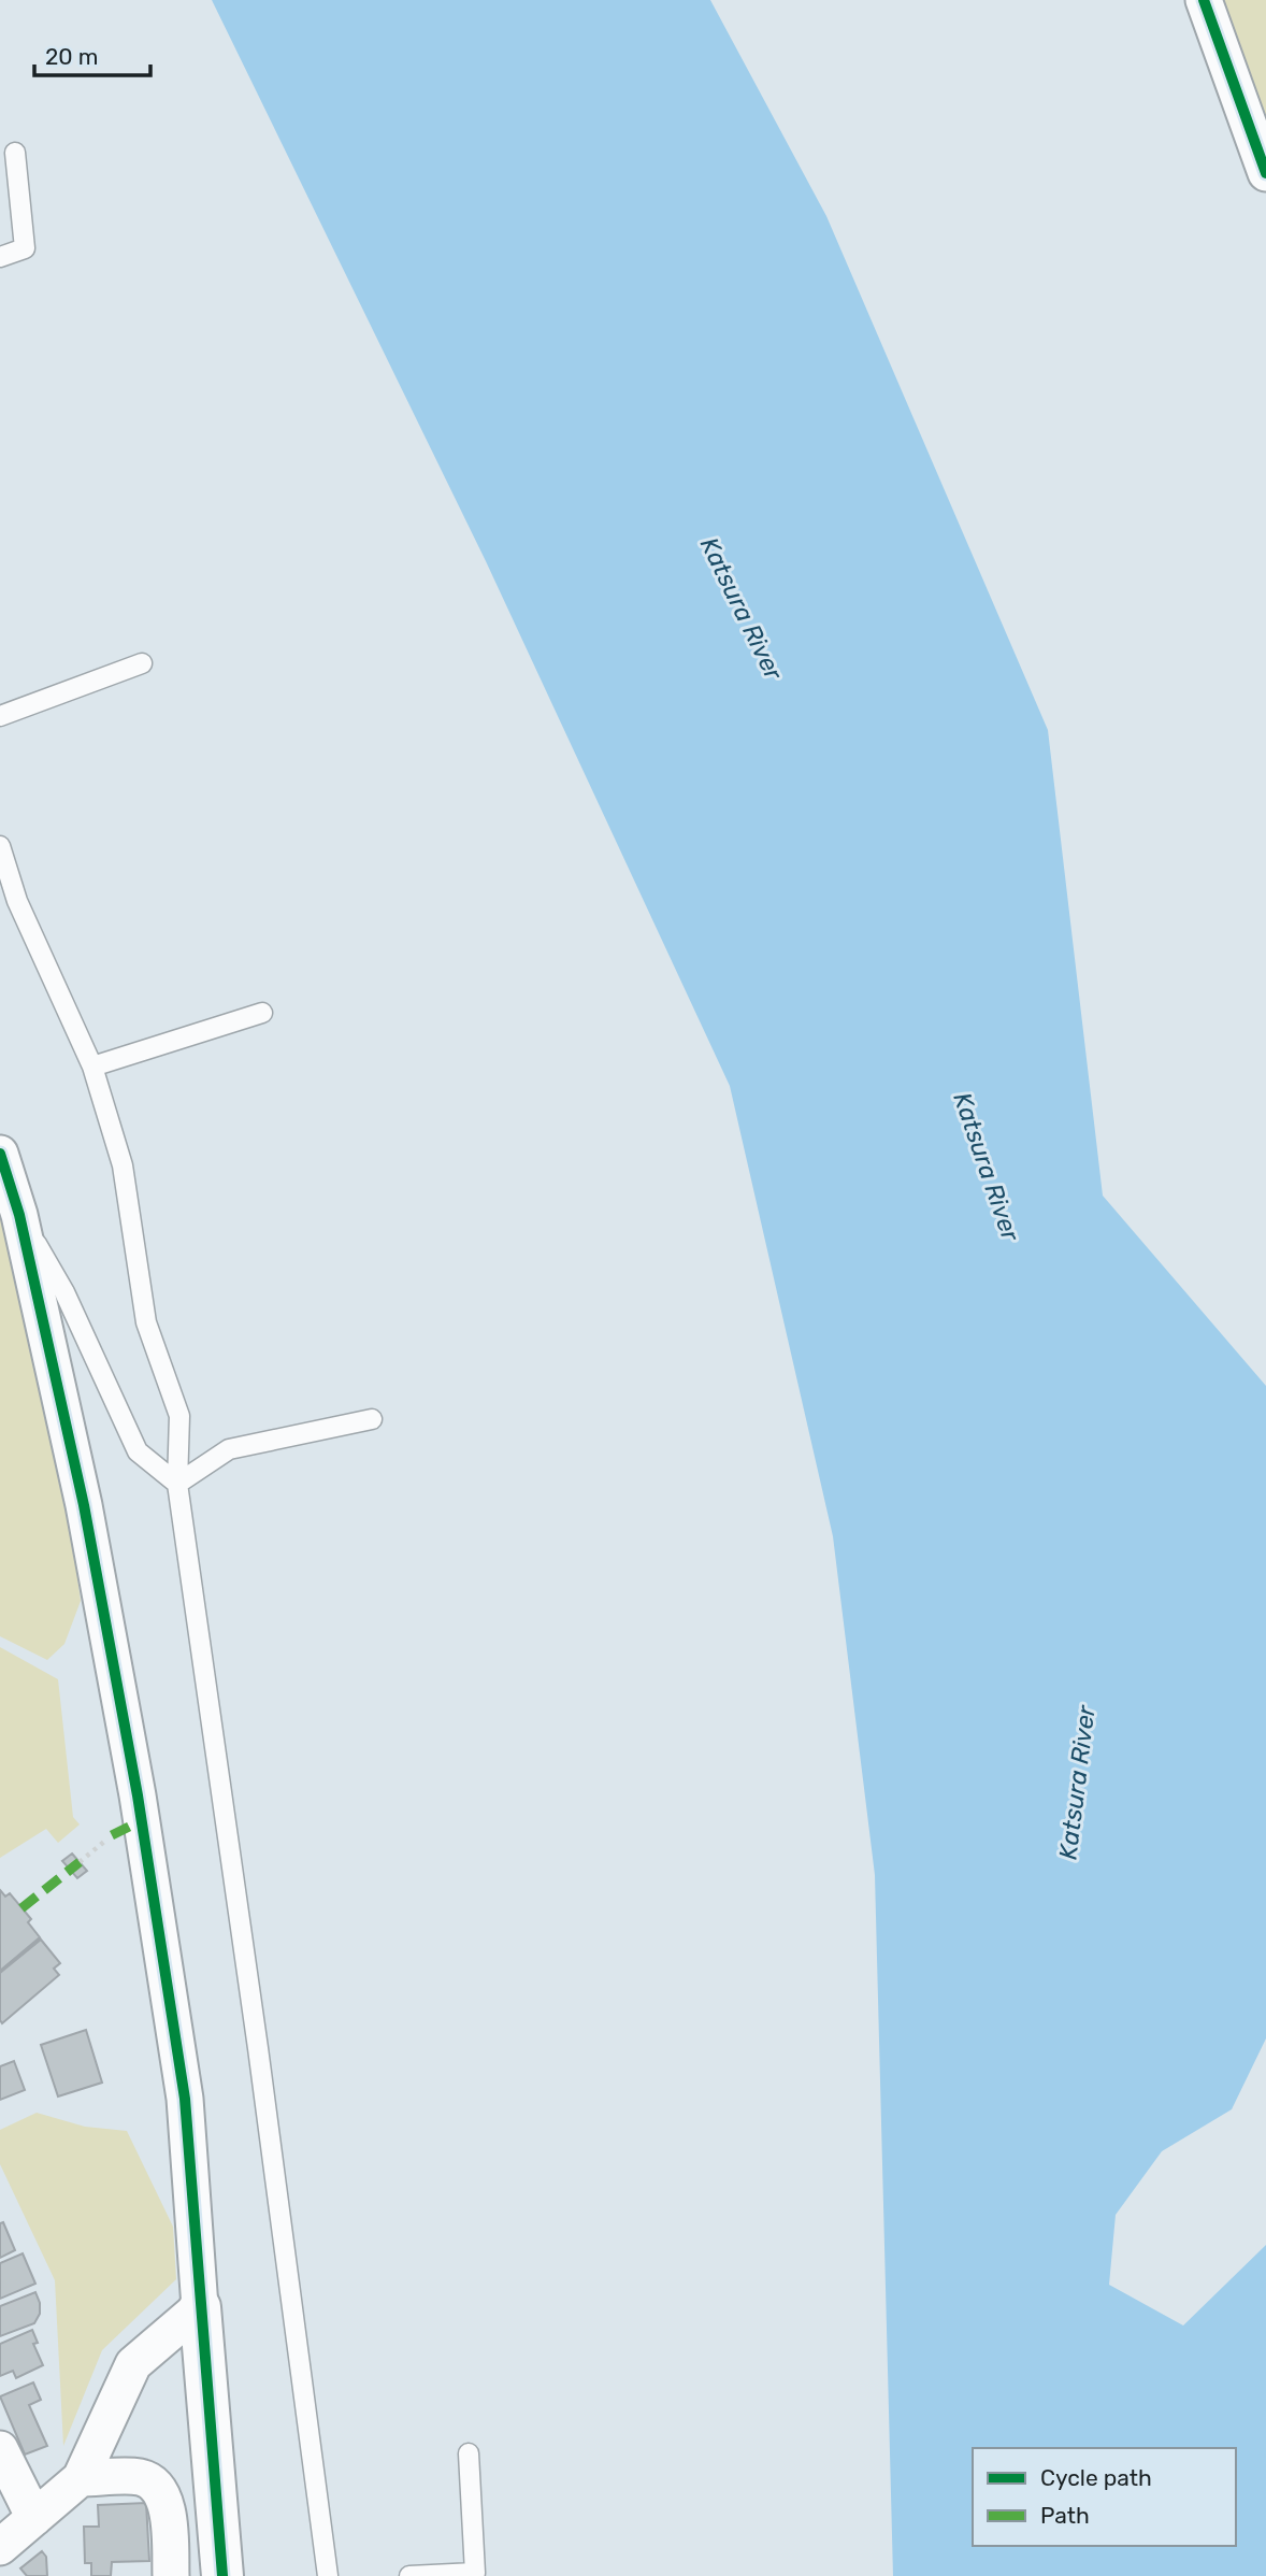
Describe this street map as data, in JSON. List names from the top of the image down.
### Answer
{
  "water": ["Katsura River"],
  "legend": ["Cycle path", "Path"],
  "scale_bar": "20 m"
}
